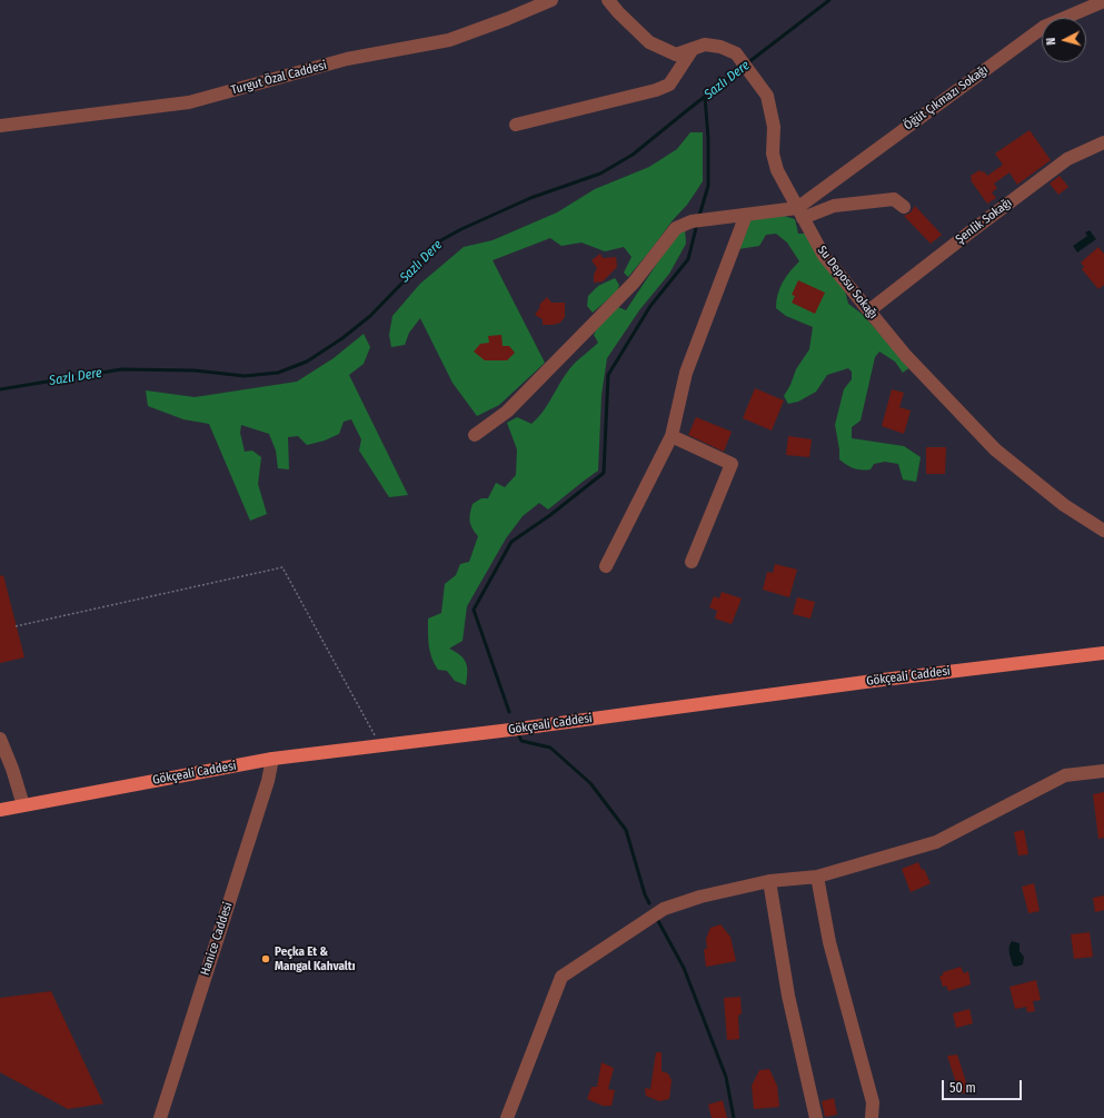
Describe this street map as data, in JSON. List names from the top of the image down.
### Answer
{
  "streets": {
    "main road": ["Gökçeali Caddesi"],
    "street": [
      "Turgut Özal Caddesi",
      "Öğüt Çıkmazı Sokağı",
      "Şenlik Sokağı",
      "Su Deposu Sokağı",
      "Hanice Caddesi"
    ]
  },
  "crossings": [
    ["Öğüt Çıkmazı Sokağı", "Su Deposu Sokağı"],
    ["Şenlik Sokağı", "Su Deposu Sokağı"],
    ["Gökçeali Caddesi", "Hanice Caddesi"]
  ],
  "water": ["Sazlı Dere"],
  "places": ["Peçka Et & Mangal Kahvaltı"],
  "scale_bar": "50 m",
  "north": "left"
}
